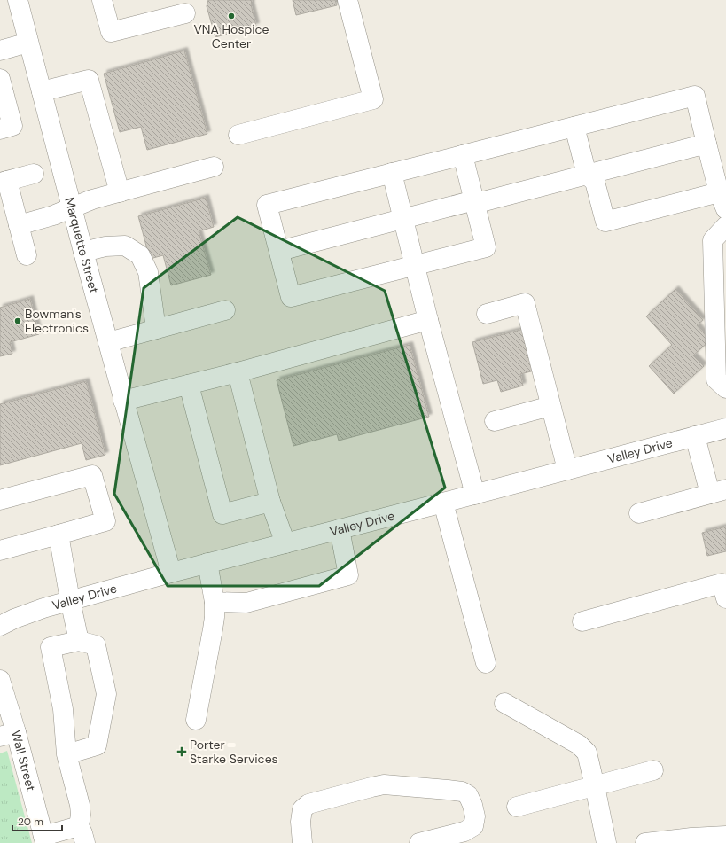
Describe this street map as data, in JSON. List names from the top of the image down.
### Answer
{
  "streets": {
    "street": ["Marquette Street", "Valley Drive", "Wall Street"]
  },
  "crossings": [
    ["Marquette Street", "Valley Drive"]
  ],
  "places": {
    "other": ["VNA Hospice Center", "Bowman's Electronics"],
    "health": ["Porter - Starke Services"]
  },
  "scale_bar": "20 m"
}
